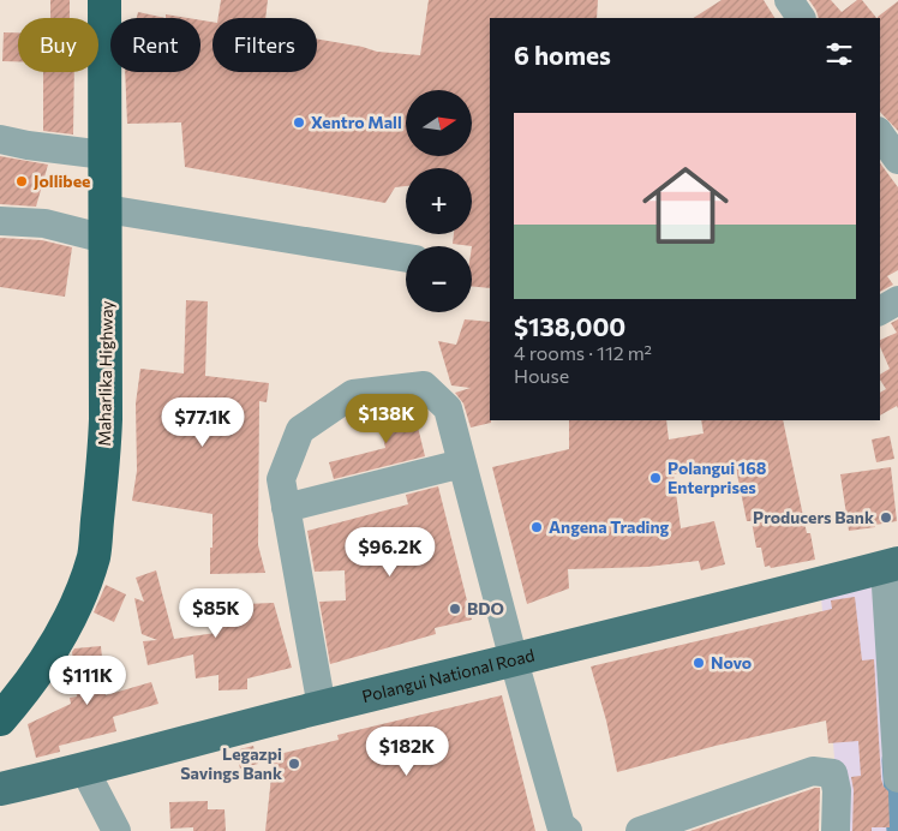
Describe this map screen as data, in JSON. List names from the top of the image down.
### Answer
{
  "streets": {
    "highway": ["Maharlika Highway"],
    "main road": ["Polangui National Road"]
  },
  "places": [
    "Xentro Mall",
    "Jollibee",
    "Polangui 168 Enterprises",
    "Producers Bank",
    "Angena Trading",
    "BDO",
    "Novo",
    "Legazpi Savings Bank"
  ],
  "north": "right",
  "page": {
    "chip": ["Buy", "Rent", "Filters"],
    "heading": "6 homes",
    "map_buttons": ["+", "−"],
    "list": [
      {
        "name": "$138,000",
        "note": "4 rooms · 112 m² · House"
      }
    ],
    "price": [
      "$138K",
      "$77.1K",
      "$96.2K",
      "$85K",
      "$111K",
      "$182K"
    ]
  }
}
